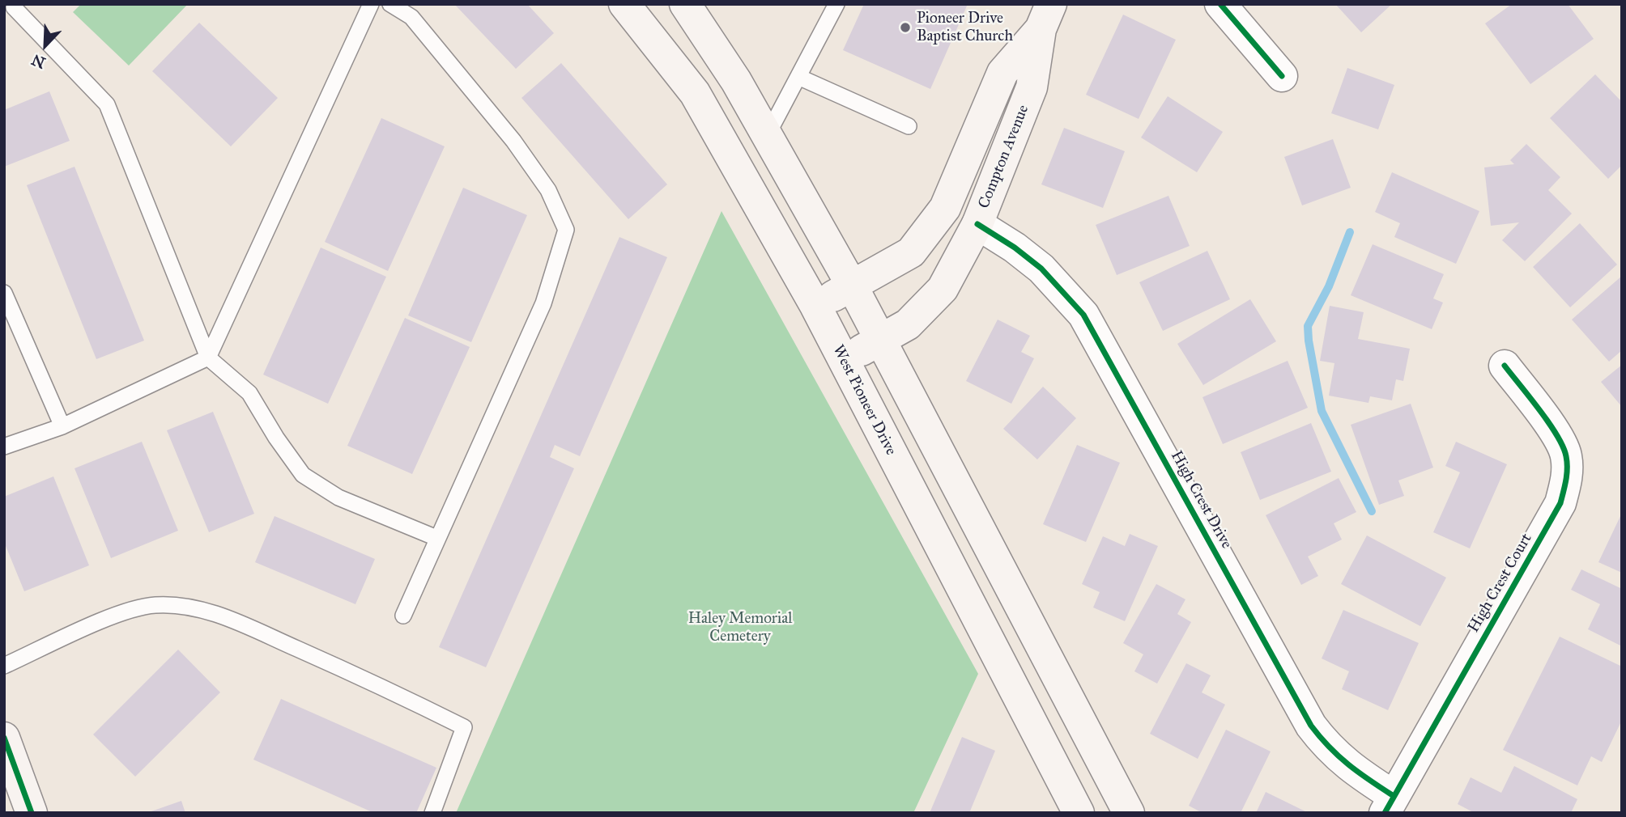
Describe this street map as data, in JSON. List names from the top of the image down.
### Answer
{
  "streets": {
    "main road": ["Compton Avenue", "West Pioneer Drive"],
    "street": ["High Crest Drive", "High Crest Court"]
  },
  "crossings": [
    ["Compton Avenue", "West Pioneer Drive"],
    ["Compton Avenue", "High Crest Drive"],
    ["High Crest Drive", "High Crest Court"]
  ],
  "parks": ["Haley Memorial Cemetery"],
  "places": ["Pioneer Drive Baptist Church"],
  "north": "bottom left"
}
